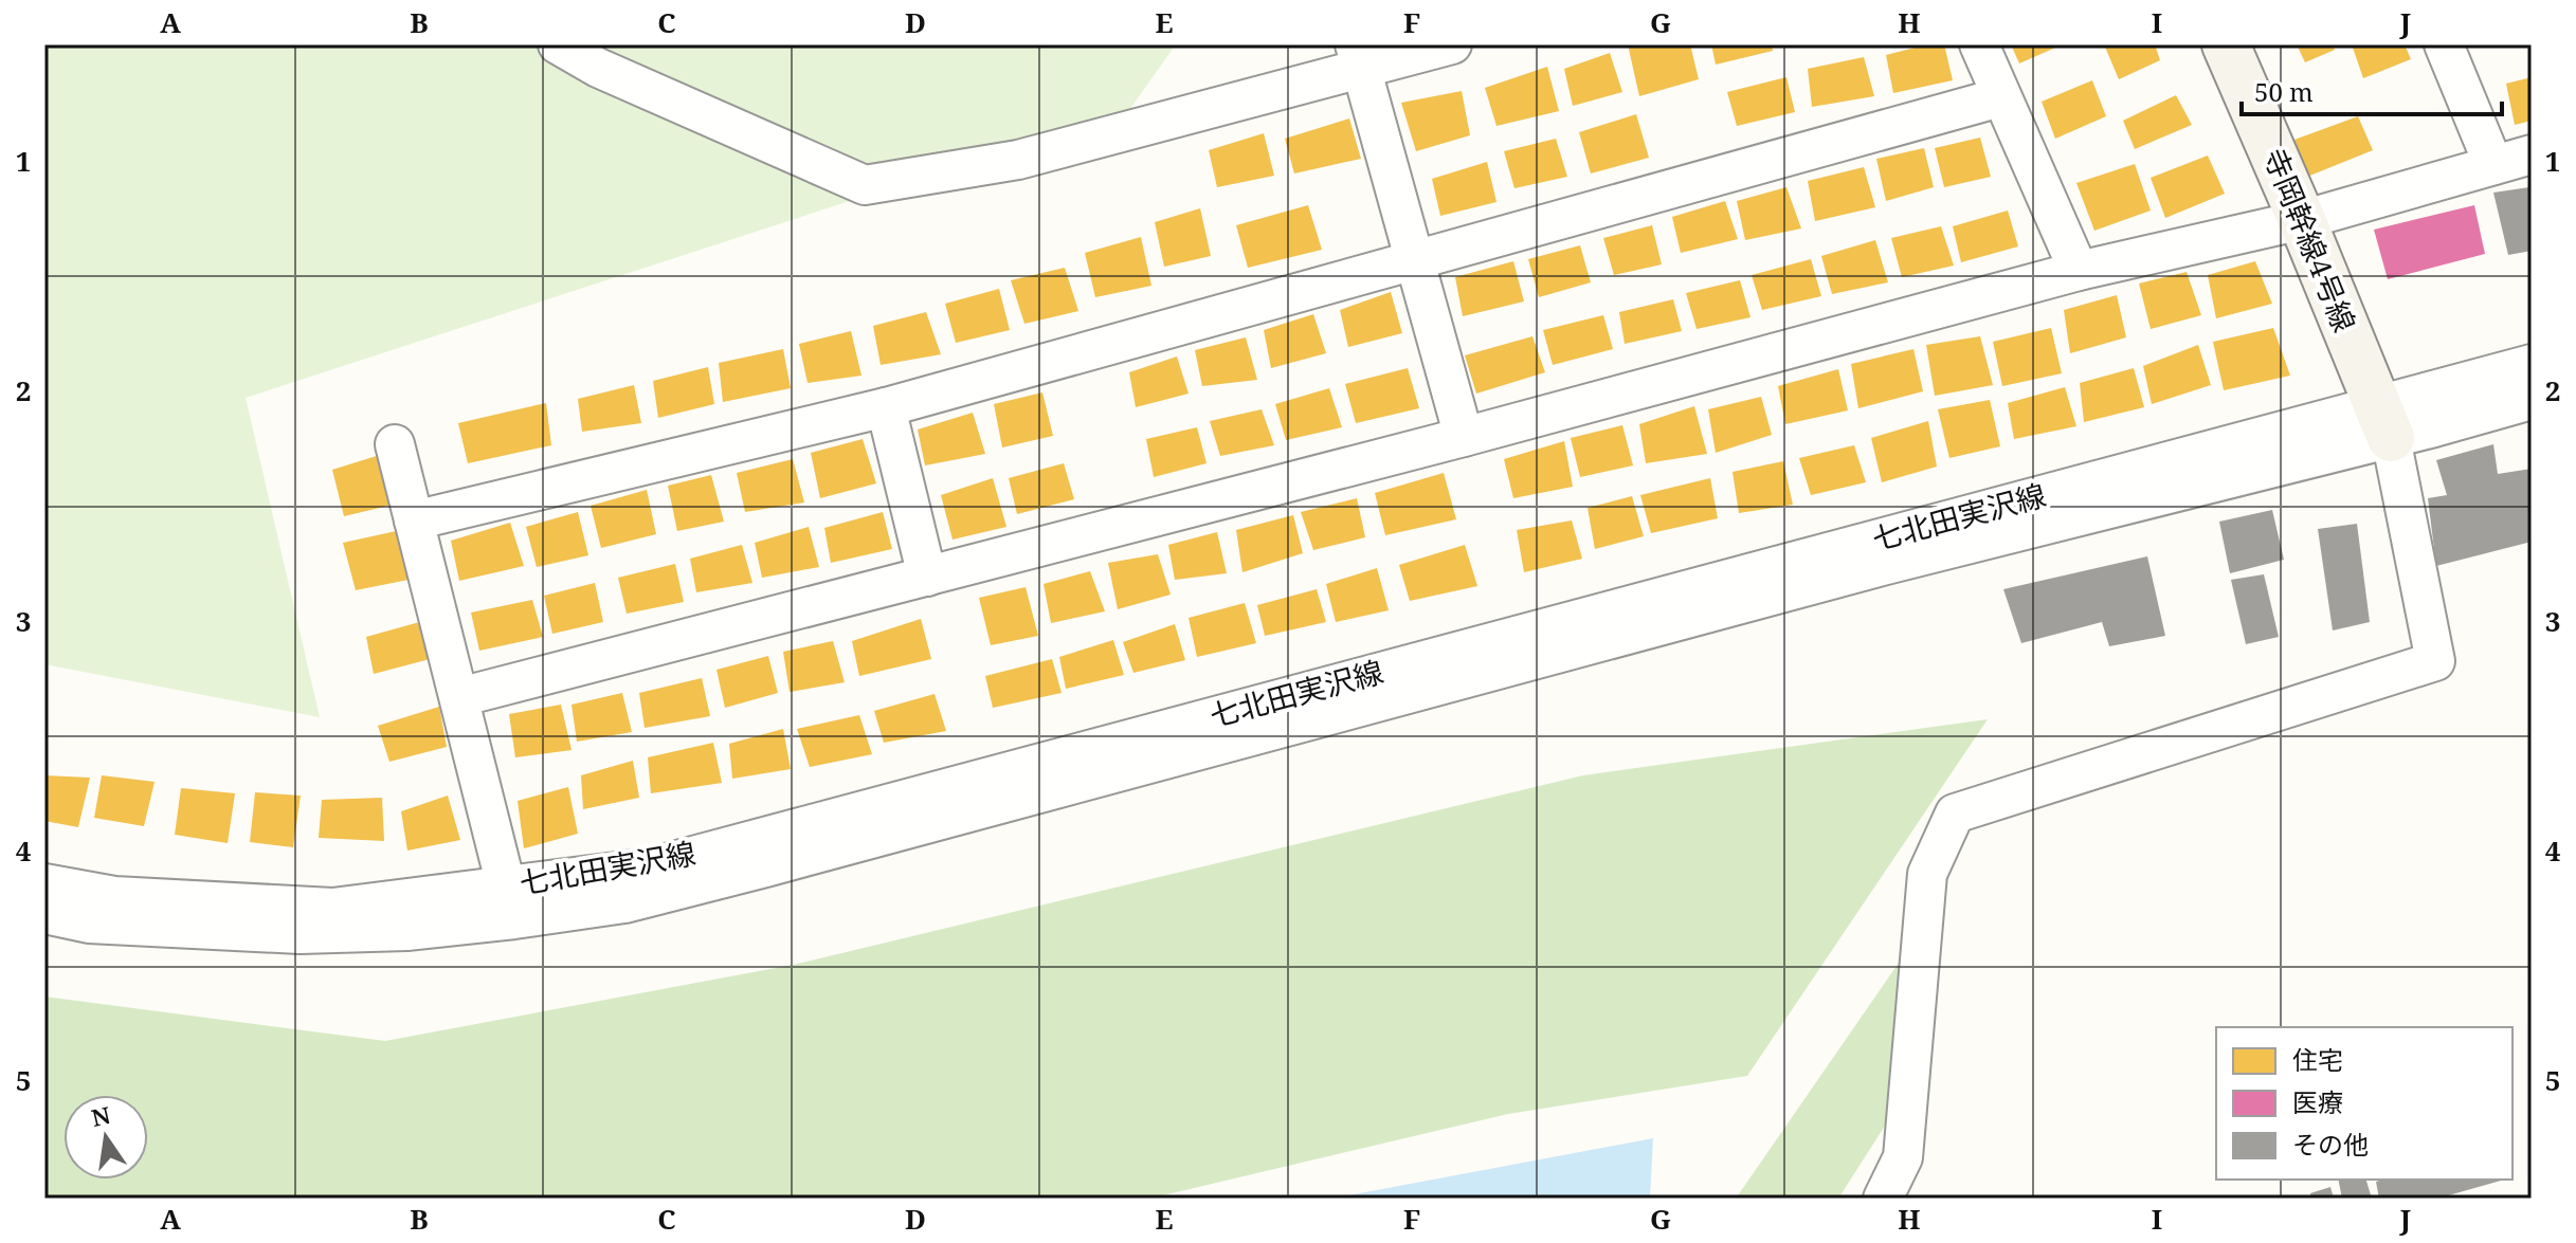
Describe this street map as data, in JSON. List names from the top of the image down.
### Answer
{
  "streets": {
    "street": ["寺岡幹線4号線", "七北田実沢線"]
  },
  "legend": ["住宅", "医療", "その他"],
  "scale_bar": "50 m",
  "north": "top",
  "grid": {
    "columns": [
      "A",
      "B",
      "C",
      "D",
      "E",
      "F",
      "G",
      "H",
      "I",
      "J"
    ],
    "rows": [
      "1",
      "2",
      "3",
      "4",
      "5"
    ]
  }
}
